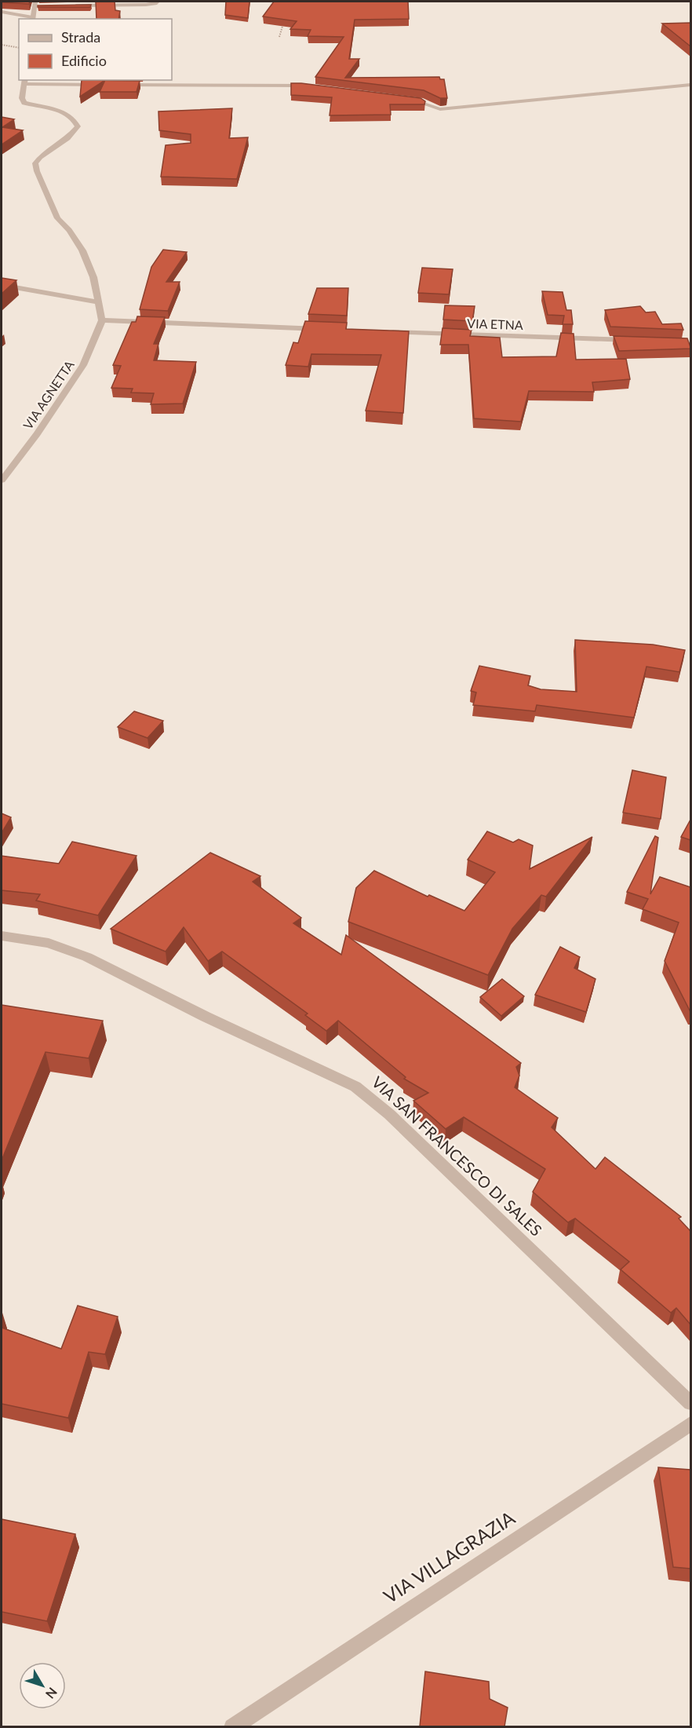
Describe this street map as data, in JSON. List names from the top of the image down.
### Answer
{
  "streets": {
    "street": [
      "VIA ETNA",
      "VIA AGNETTA",
      "VIA SAN FRANCESCO DI SALES",
      "VIA VILLAGRAZIA"
    ]
  },
  "legend": ["Strada", "Edificio"],
  "north": "bottom right"
}
